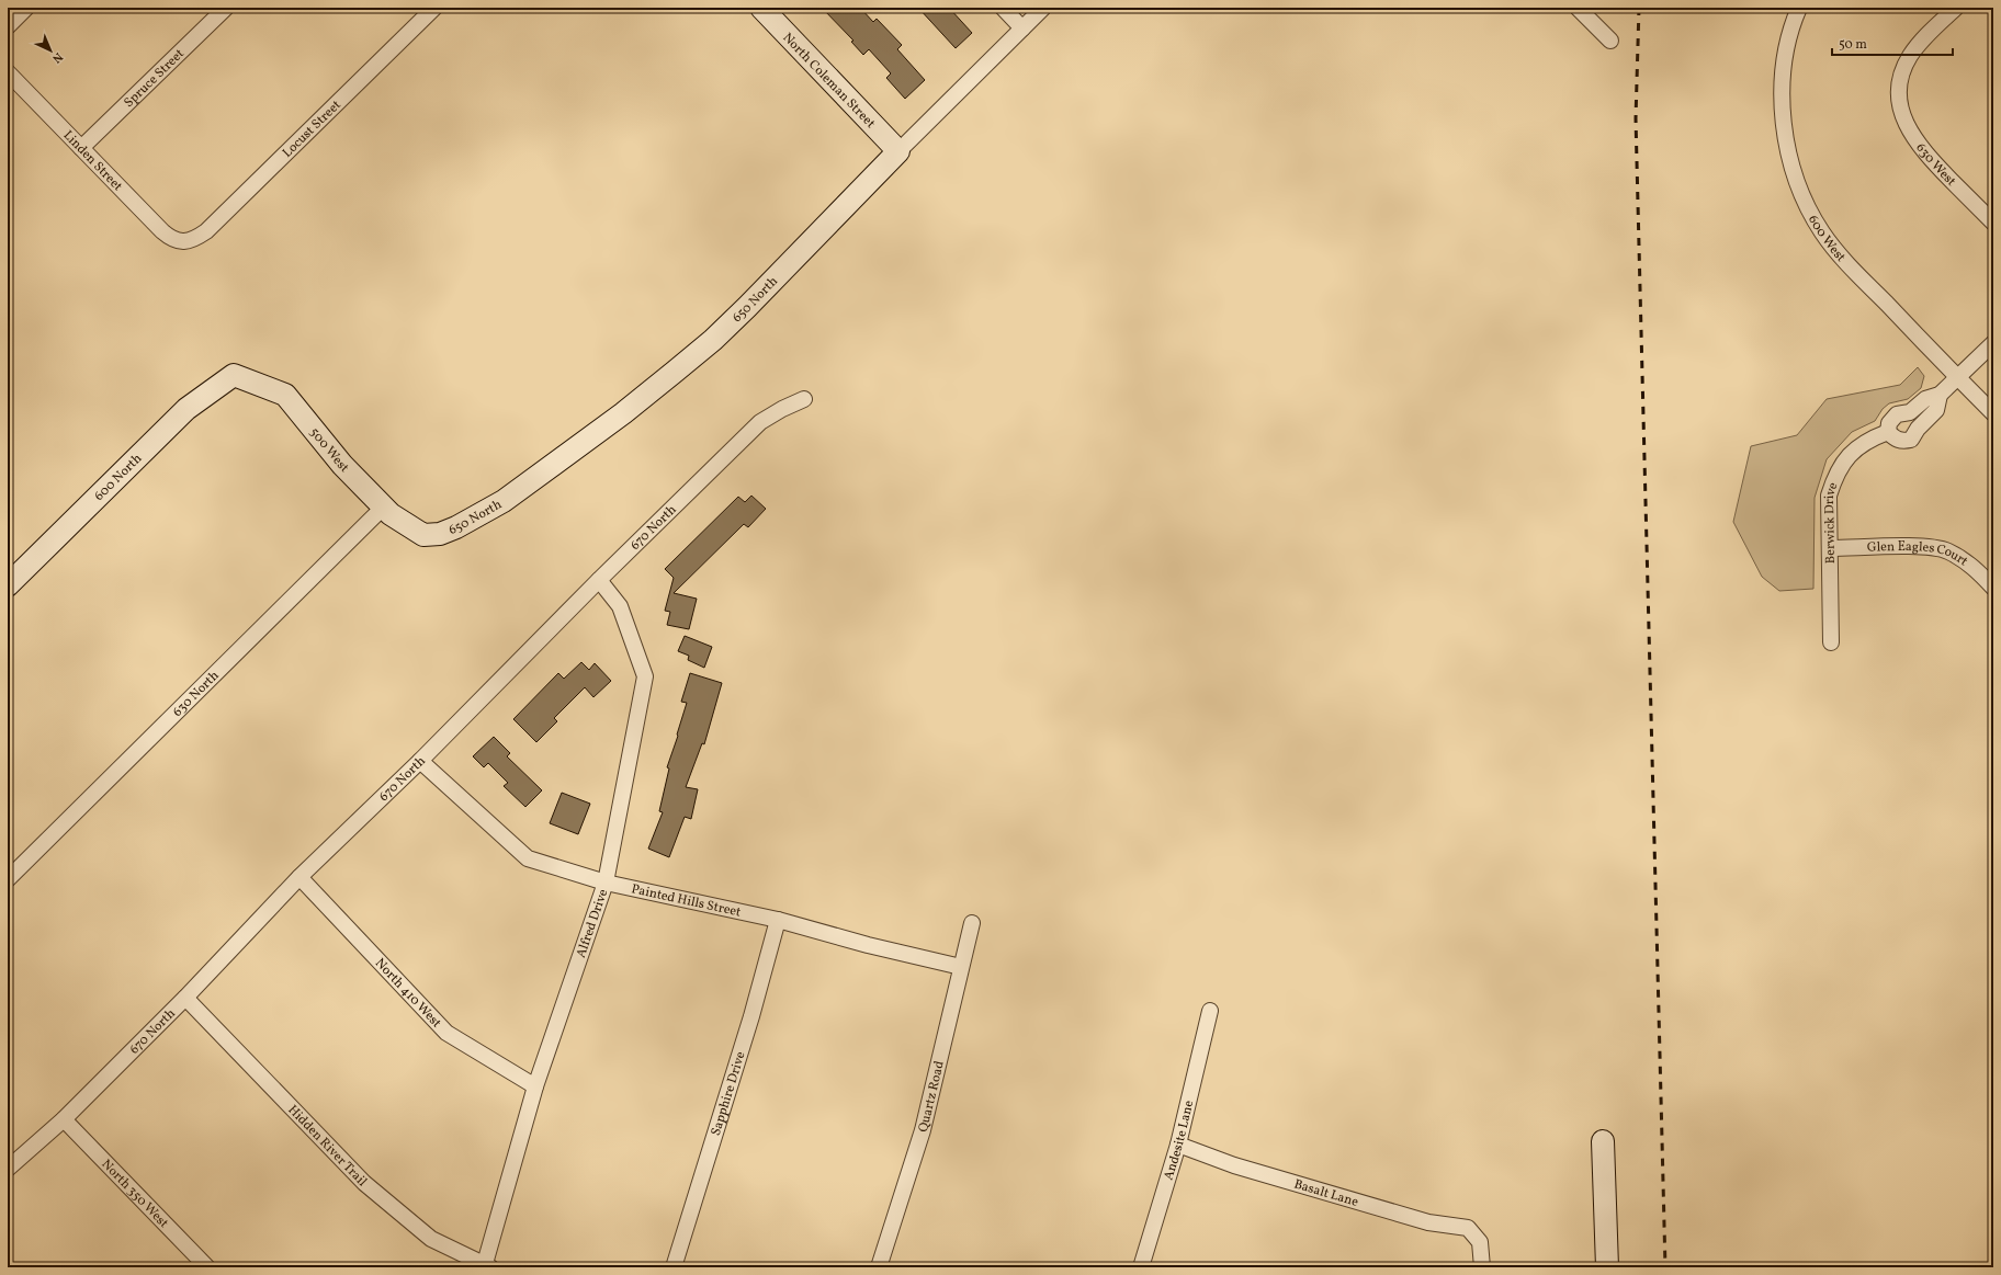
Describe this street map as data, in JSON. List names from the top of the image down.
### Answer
{
  "streets": {
    "street": [
      "Spruce Street",
      "North Coleman Street",
      "Locust Street",
      "Linden Street",
      "630 West",
      "600 West",
      "650 North",
      "500 West",
      "600 North",
      "Berwick Drive",
      "670 North",
      "Glen Eagles Court",
      "630 North",
      "Painted Hills Street",
      "Alfred Drive",
      "North 410 West",
      "Sapphire Drive",
      "Quartz Road",
      "Andesite Lane",
      "Hidden River Trail",
      "Basalt Lane",
      "North 350 West"
    ]
  },
  "crossings": [
    ["Spruce Street", "Linden Street"],
    ["North Coleman Street", "650 North"],
    ["Locust Street", "Linden Street"],
    ["650 North", "500 West"],
    ["500 West", "600 North"],
    ["500 West", "630 North"],
    ["Berwick Drive", "Glen Eagles Court"],
    ["670 North", "Painted Hills Street"],
    ["670 North", "Alfred Drive"],
    ["670 North", "North 410 West"],
    ["670 North", "Hidden River Trail"],
    ["670 North", "North 350 West"],
    ["Painted Hills Street", "Alfred Drive"],
    ["Painted Hills Street", "Sapphire Drive"],
    ["Painted Hills Street", "Quartz Road"],
    ["Alfred Drive", "North 410 West"],
    ["Alfred Drive", "Hidden River Trail"],
    ["Andesite Lane", "Basalt Lane"]
  ],
  "scale_bar": "50 m",
  "north": "bottom right"
}
